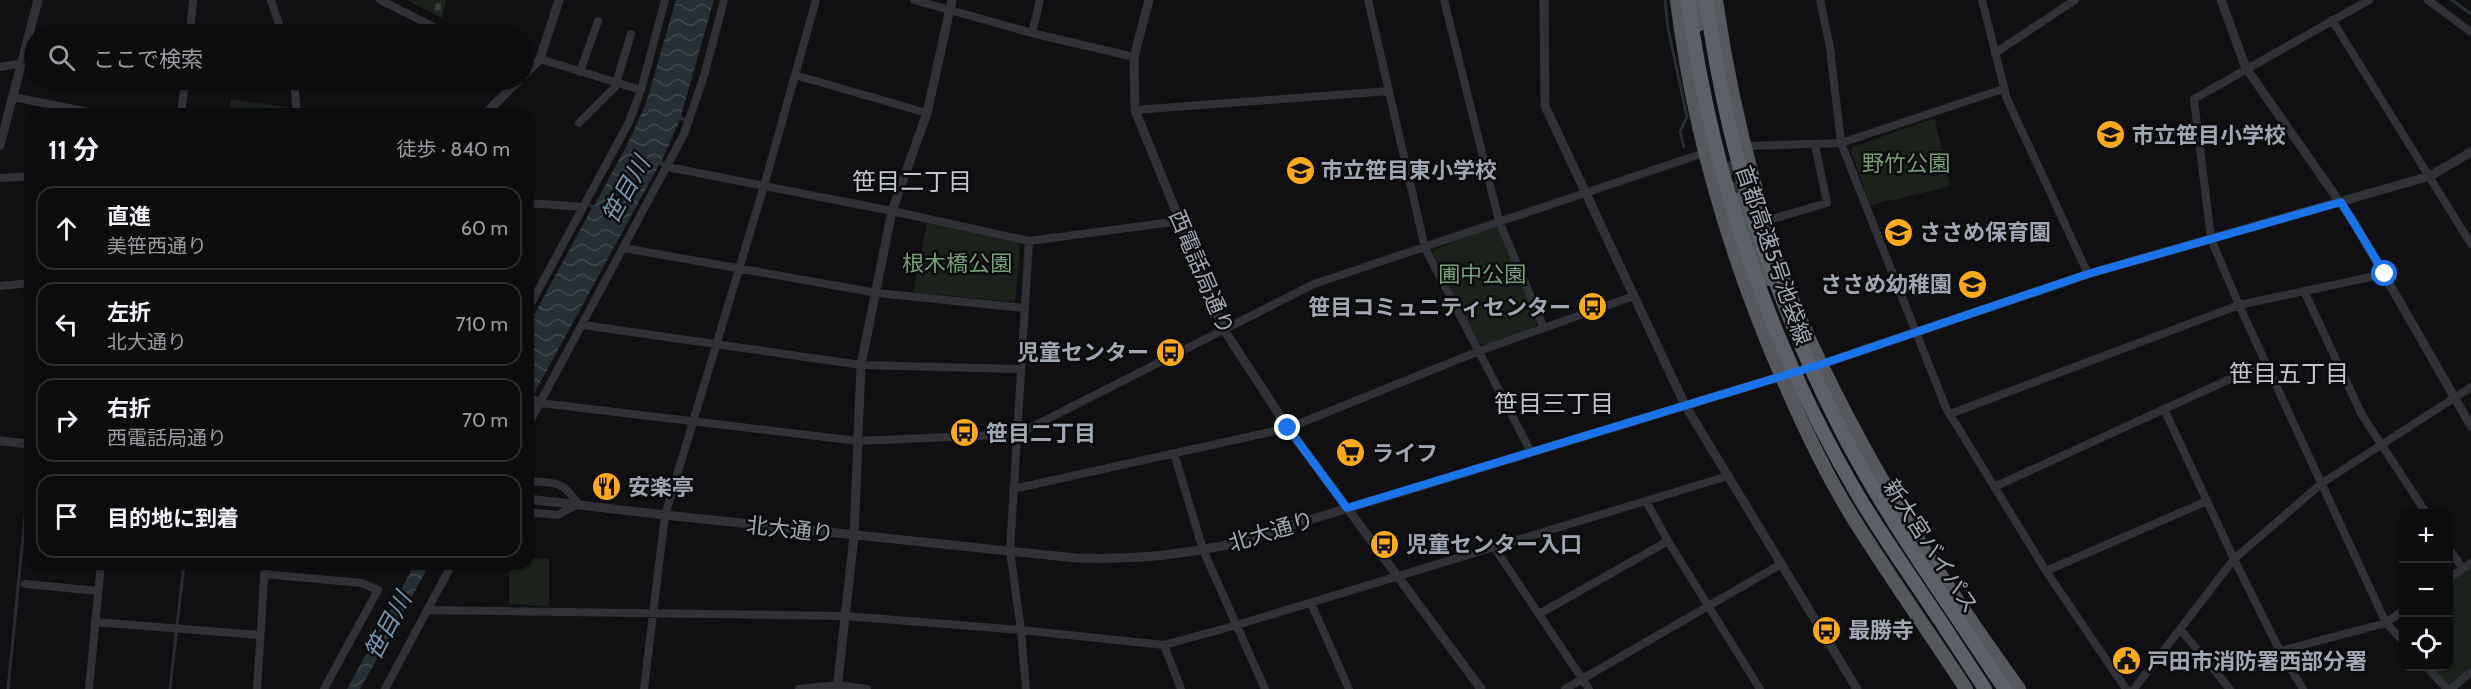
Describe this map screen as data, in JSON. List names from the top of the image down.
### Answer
{
  "streets": {
    "highway": ["首都高速5号池袋線", "新大宮バイパス"],
    "street": ["西電話局通り", "北大通り"]
  },
  "crossings": [
    ["西電話局通り", "北大通り"]
  ],
  "districts": ["笹目二丁目", "笹目五丁目", "笹目三丁目"],
  "water": ["笹目川"],
  "parks": ["野竹公園", "根木橋公園", "圃中公園"],
  "places": {
    "school or university": [
      "市立笹目小学校",
      "市立笹目東小学校",
      "ささめ保育園",
      "ささめ幼稚園"
    ],
    "bus stop": [
      "笹目コミュニティセンター",
      "児童センター",
      "笹目二丁目",
      "児童センター入口",
      "最勝寺"
    ],
    "supermarket": ["ライフ"],
    "restaurant": ["安楽亭"],
    "public building": ["戸田市消防署西部分署"]
  },
  "page": {
    "search": "ここで検索",
    "heading": ["11 分", "徒歩 · 840 m"],
    "list": [
      ["直進", "美笹西通り", "60 m"],
      ["左折", "北大通り", "710 m"],
      ["右折", "西電話局通り", "70 m"],
      "目的地に到着"
    ],
    "map_buttons": ["+", "−"]
  }
}
